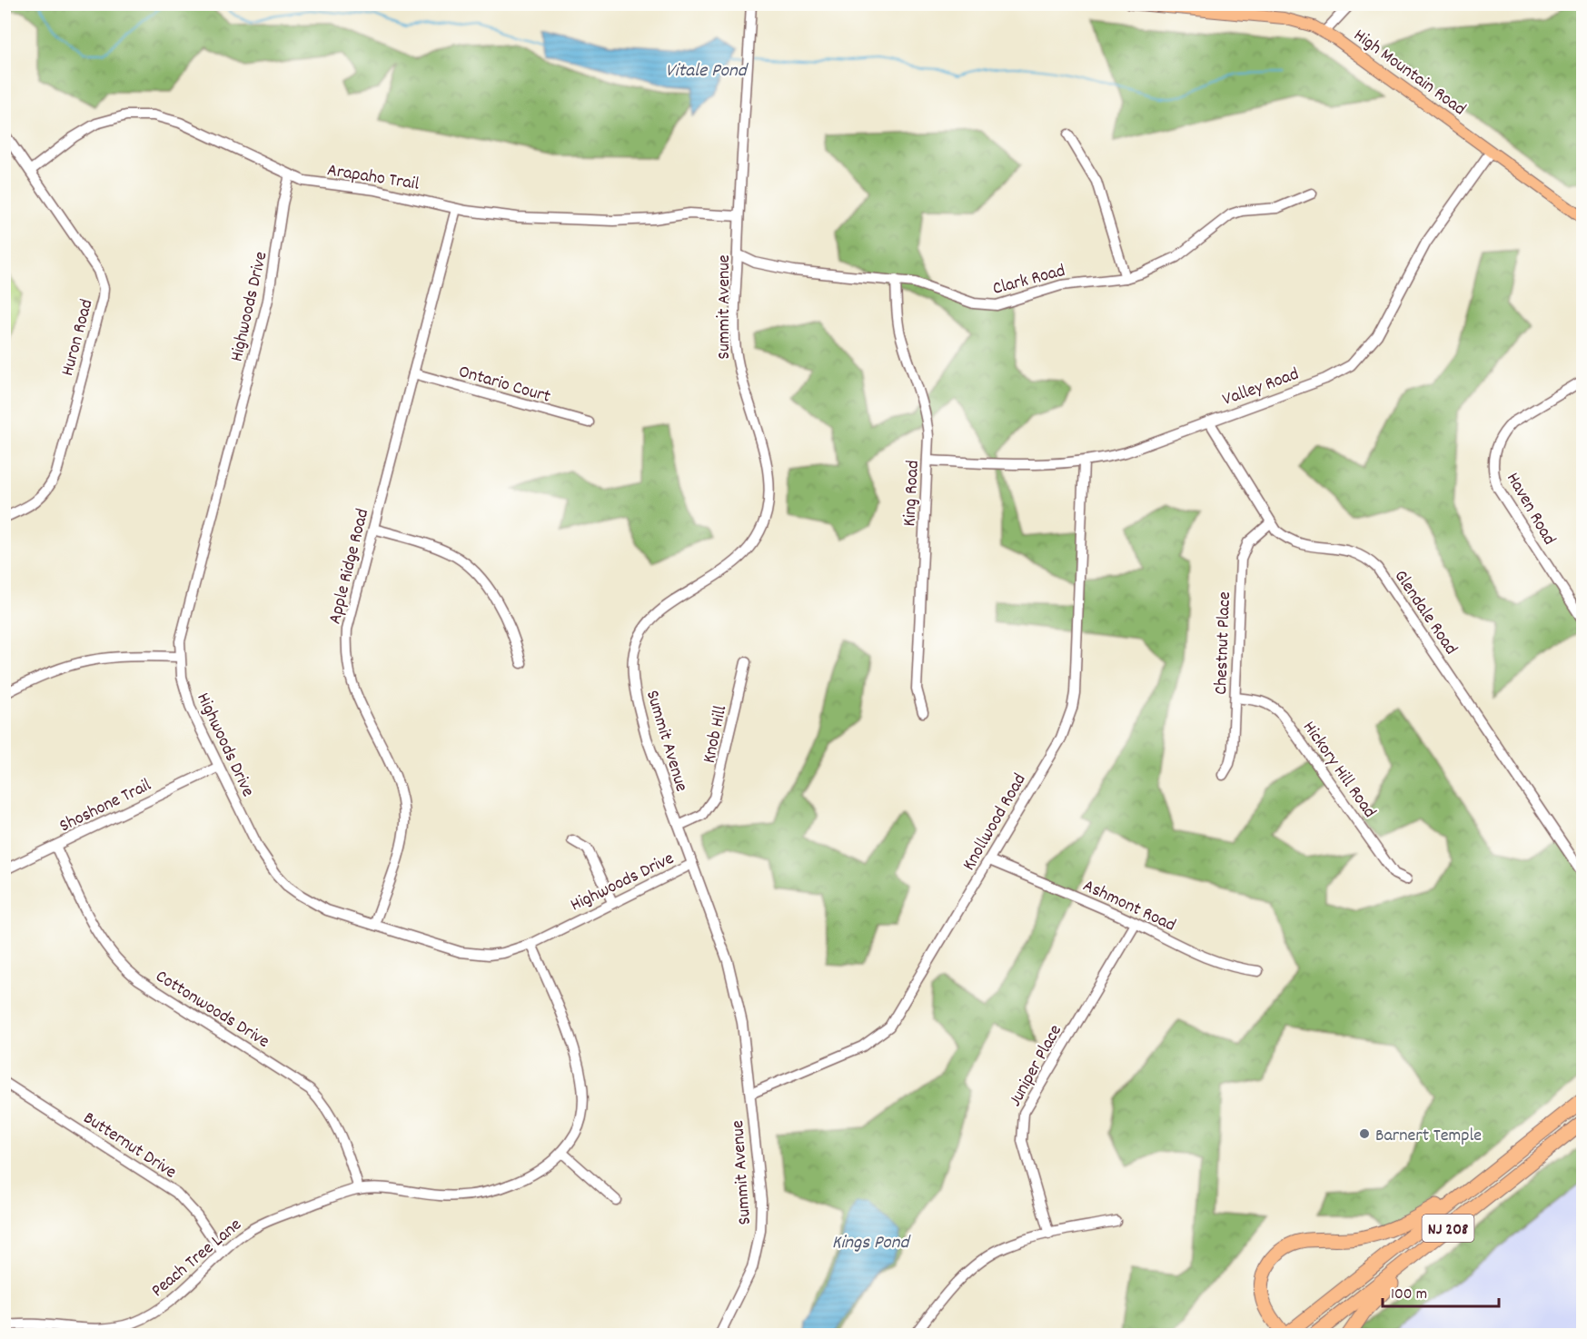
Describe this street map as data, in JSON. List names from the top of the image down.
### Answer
{
  "streets": {
    "highway": ["NJ 208"],
    "main road": ["High Mountain Road"],
    "street": [
      "Arapaho Trail",
      "Clark Road",
      "Highwoods Drive",
      "Summit Avenue",
      "Huron Road",
      "Ontario Court",
      "Valley Road",
      "King Road",
      "Haven Road",
      "Apple Ridge Road",
      "Glendale Road",
      "Chestnut Place",
      "Knob Hill",
      "Hickory Hill Road",
      "Shoshone Trail",
      "Knollwood Road",
      "Ashmont Road",
      "Cottonwoods Drive",
      "Juniper Place",
      "Butternut Drive",
      "Peach Tree Lane"
    ]
  },
  "crossings": [
    ["High Mountain Road", "Valley Road"],
    ["Arapaho Trail", "Highwoods Drive"],
    ["Arapaho Trail", "Summit Avenue"],
    ["Arapaho Trail", "Huron Road"],
    ["Arapaho Trail", "Apple Ridge Road"],
    ["Clark Road", "Summit Avenue"],
    ["Clark Road", "King Road"],
    ["Highwoods Drive", "Summit Avenue"],
    ["Highwoods Drive", "Apple Ridge Road"],
    ["Highwoods Drive", "Shoshone Trail"],
    ["Highwoods Drive", "Peach Tree Lane"],
    ["Summit Avenue", "Knob Hill"],
    ["Summit Avenue", "Knollwood Road"],
    ["Ontario Court", "Apple Ridge Road"],
    ["Valley Road", "King Road"],
    ["Valley Road", "Glendale Road"],
    ["Valley Road", "Knollwood Road"],
    ["Glendale Road", "Chestnut Place"],
    ["Chestnut Place", "Hickory Hill Road"],
    ["Shoshone Trail", "Cottonwoods Drive"],
    ["Knollwood Road", "Ashmont Road"],
    ["Ashmont Road", "Juniper Place"],
    ["Cottonwoods Drive", "Peach Tree Lane"],
    ["Butternut Drive", "Peach Tree Lane"]
  ],
  "water": ["Vitale Pond", "Kings Pond"],
  "places": ["Barnert Temple"],
  "scale_bar": "100 m"
}
